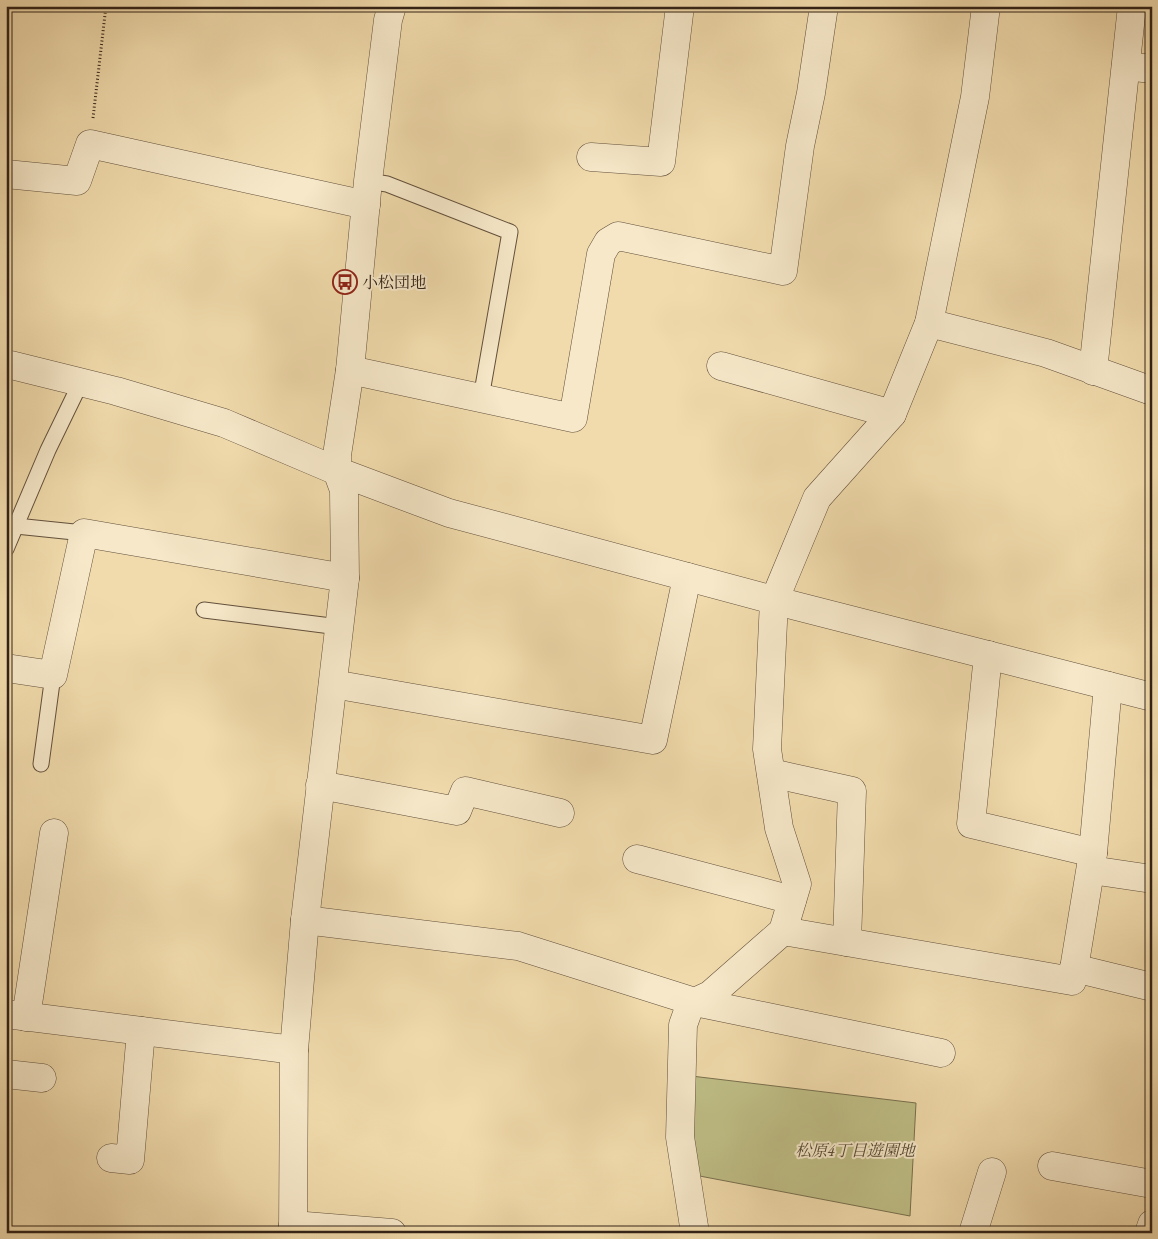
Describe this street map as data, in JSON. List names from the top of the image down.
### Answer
{
  "parks": ["松原4丁目遊園地"],
  "places": {
    "bus stop": ["小松団地"]
  }
}
